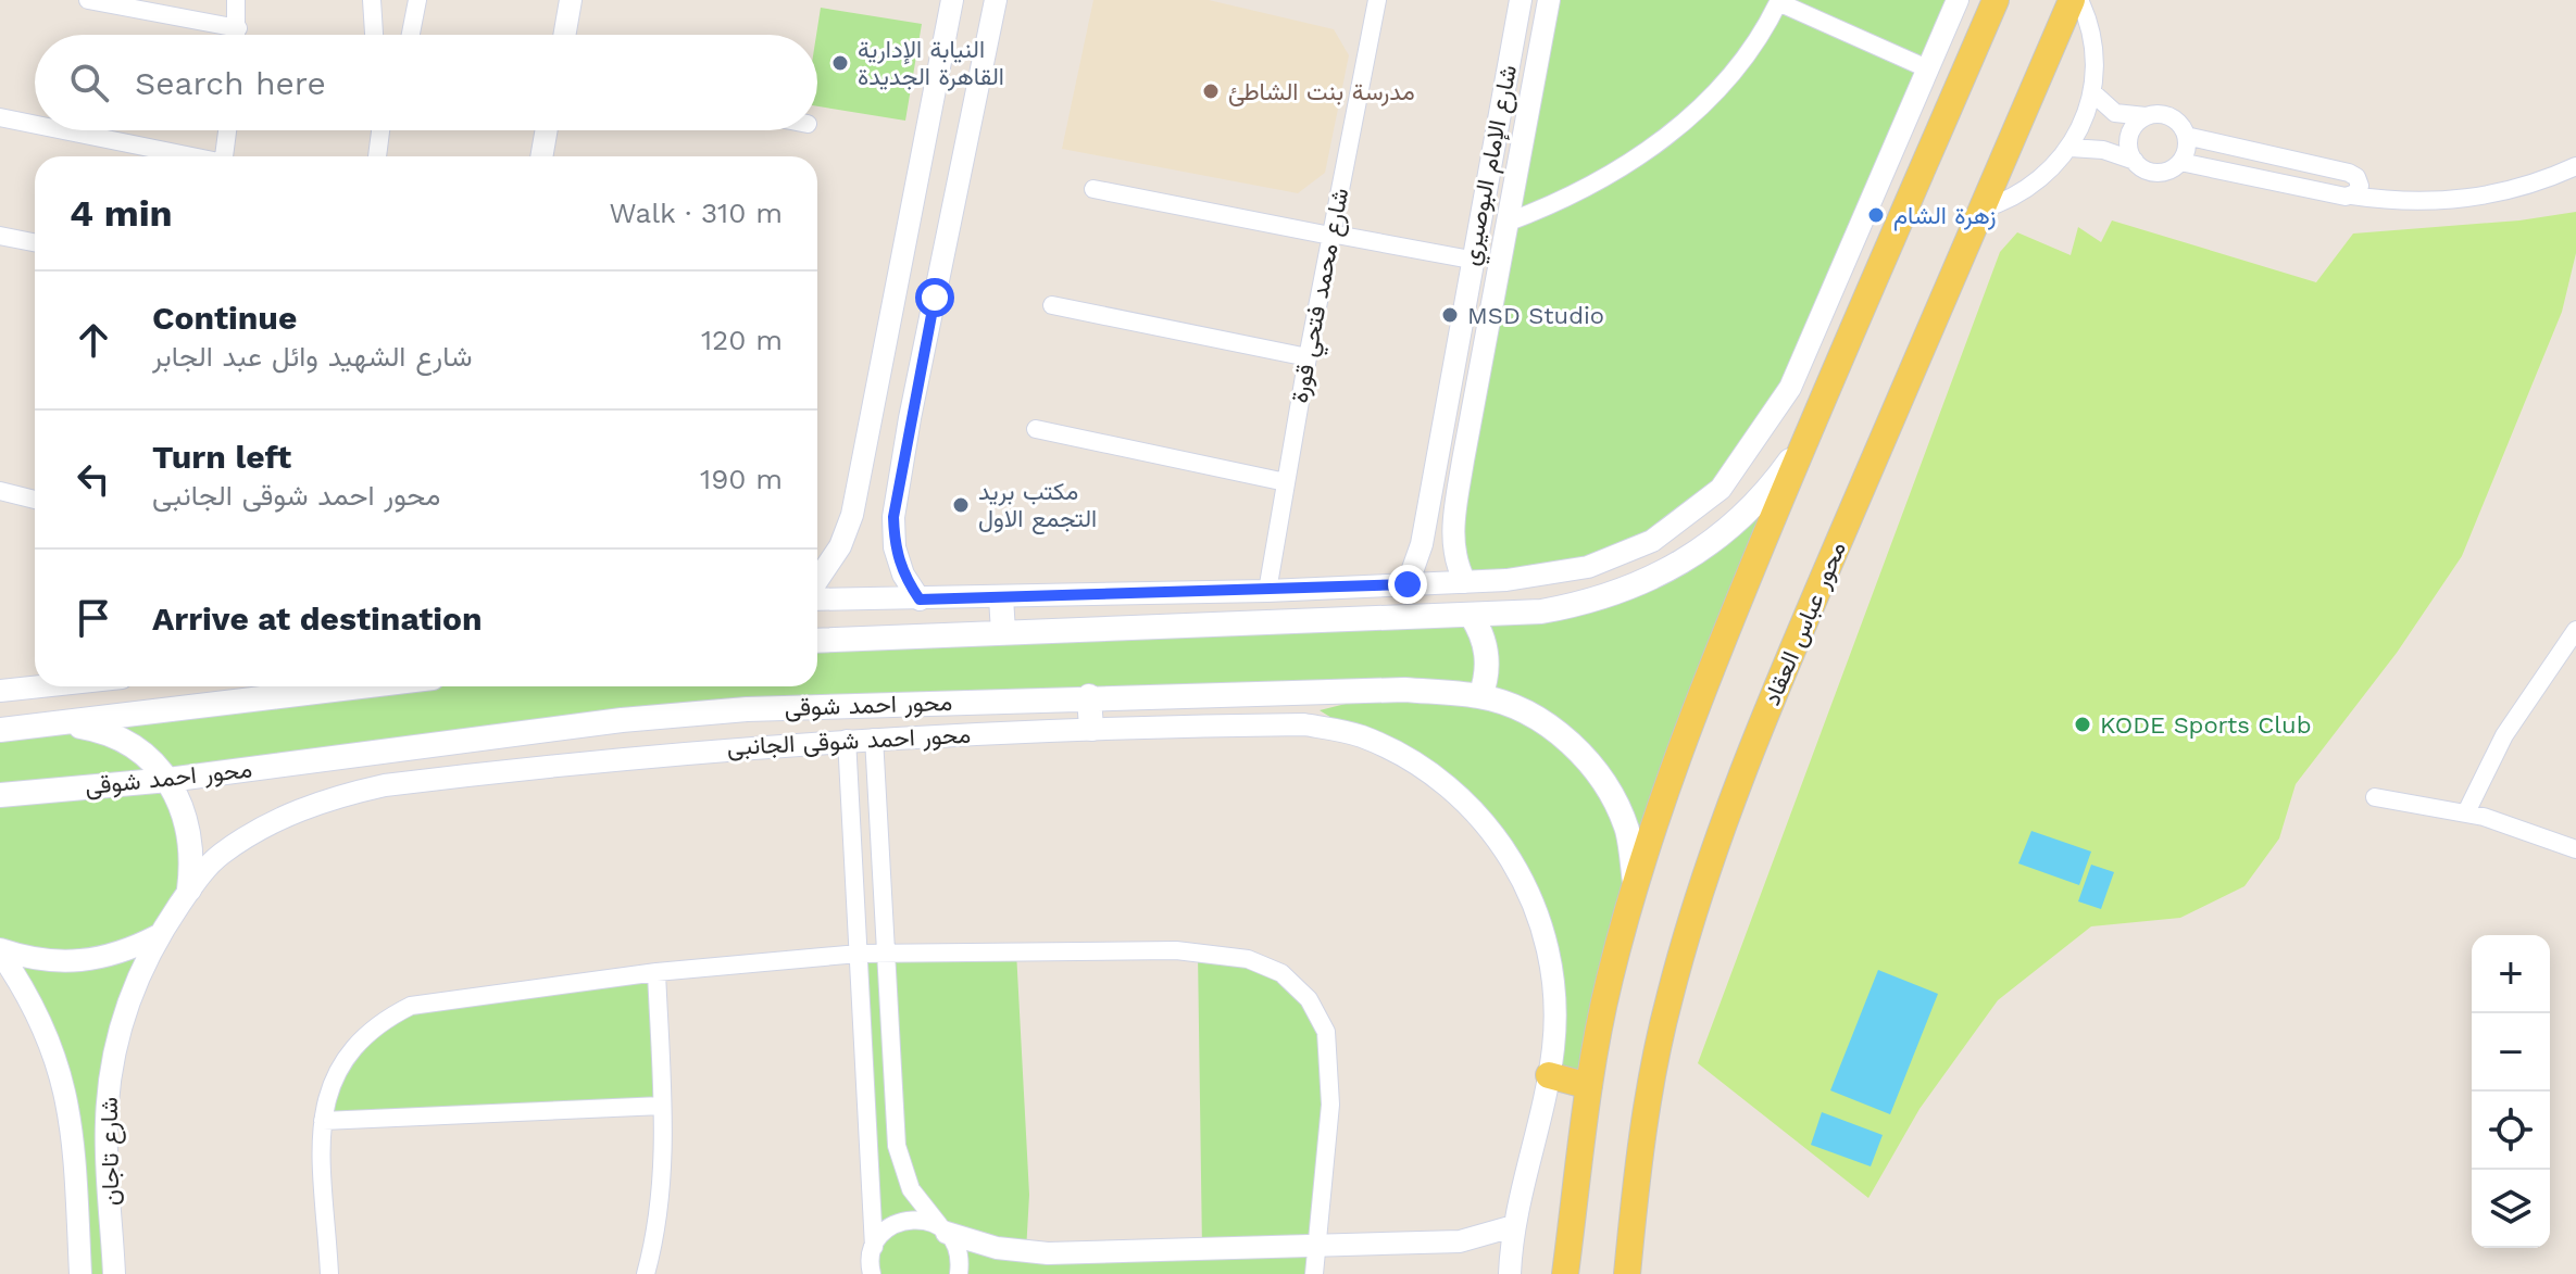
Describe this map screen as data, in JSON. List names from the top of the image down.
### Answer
{
  "streets": {
    "main road": ["محور عباس العقاد", "محور احمد شوقى"],
    "street": [
      "شارع الإمام البوصيري",
      "شارع محمد فتحي قورة",
      "محور احمد شوقى الجانبى",
      "شارع تاجان"
    ]
  },
  "crossings": [
    ["محور احمد شوقى الجانبى", "شارع تاجان"]
  ],
  "places": [
    "النيابة الإدارية القاهرة الجديدة",
    "مدرسة بنت الشاطئ",
    "زهرة الشام",
    "MSD Studio",
    "مكتب بريد التجمع الاول",
    "KODE Sports Club"
  ],
  "page": {
    "search": "Search here",
    "heading": ["4 min", "Walk · 310 m"],
    "list": [
      ["Continue", "شارع الشهيد وائل عبد الجابر", "120 m"],
      ["Turn left", "محور احمد شوقى الجانبى", "190 m"],
      "Arrive at destination"
    ],
    "map_buttons": ["+", "−"]
  }
}
